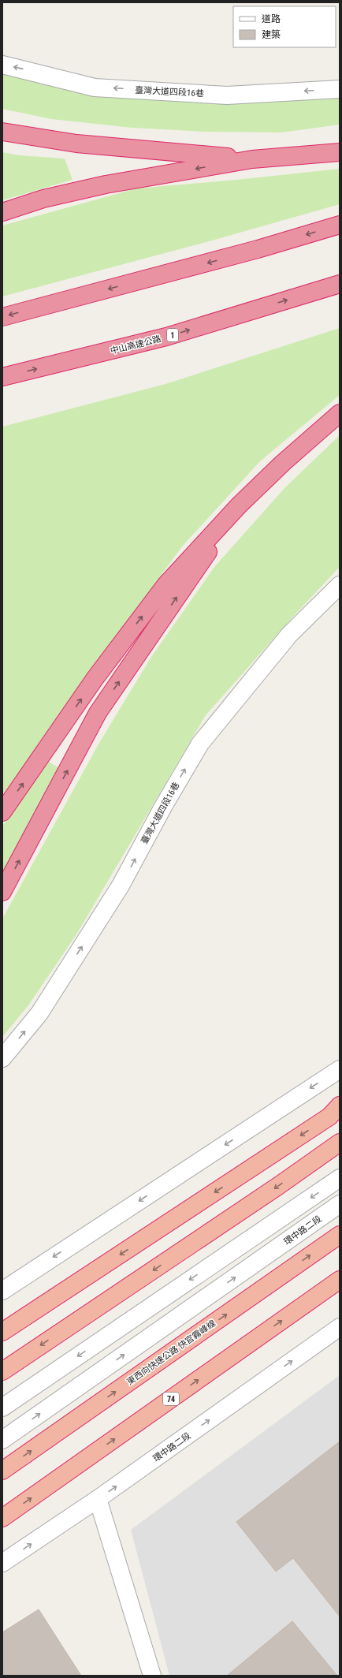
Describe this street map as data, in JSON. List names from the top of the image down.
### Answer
{
  "streets": {
    "highway": [
      "1",
      "中山高速公路",
      "東西向快速公路 快官霧峰線",
      "74"
    ],
    "street": ["臺灣大道四段16巷", "環中路二段"]
  },
  "legend": ["道路", "建築"]
}
